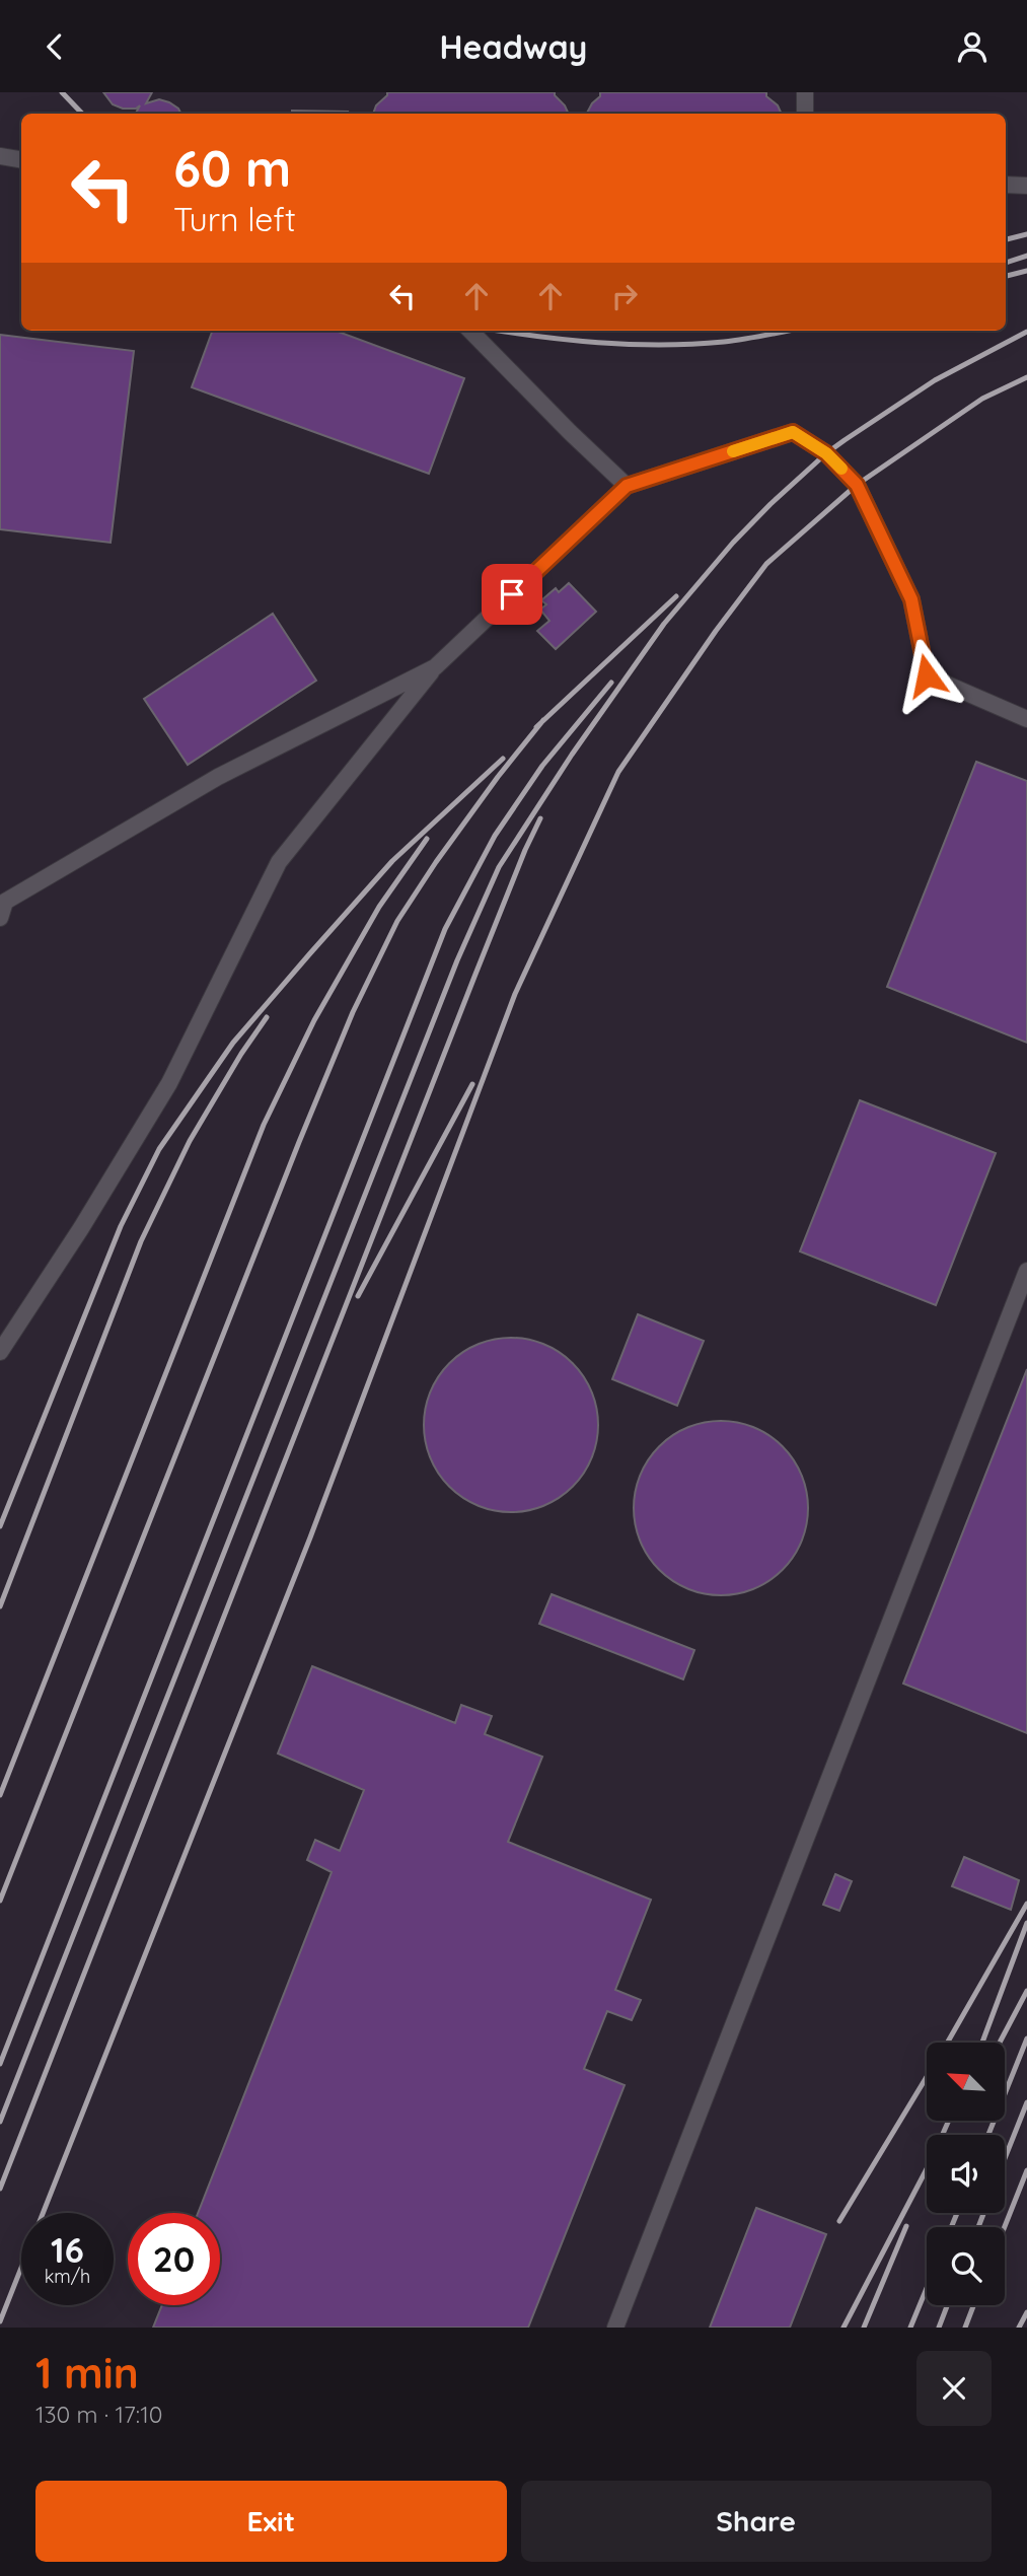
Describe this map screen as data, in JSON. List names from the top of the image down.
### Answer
{
  "north": "top left",
  "page": {
    "header": "Headway",
    "turn": ["60 m", "Turn left"],
    "speed": "16 km/h",
    "limit": "20",
    "heading": ["1 min", "130 m · 17:10"],
    "buttons": ["Exit", "Share"]
  }
}
